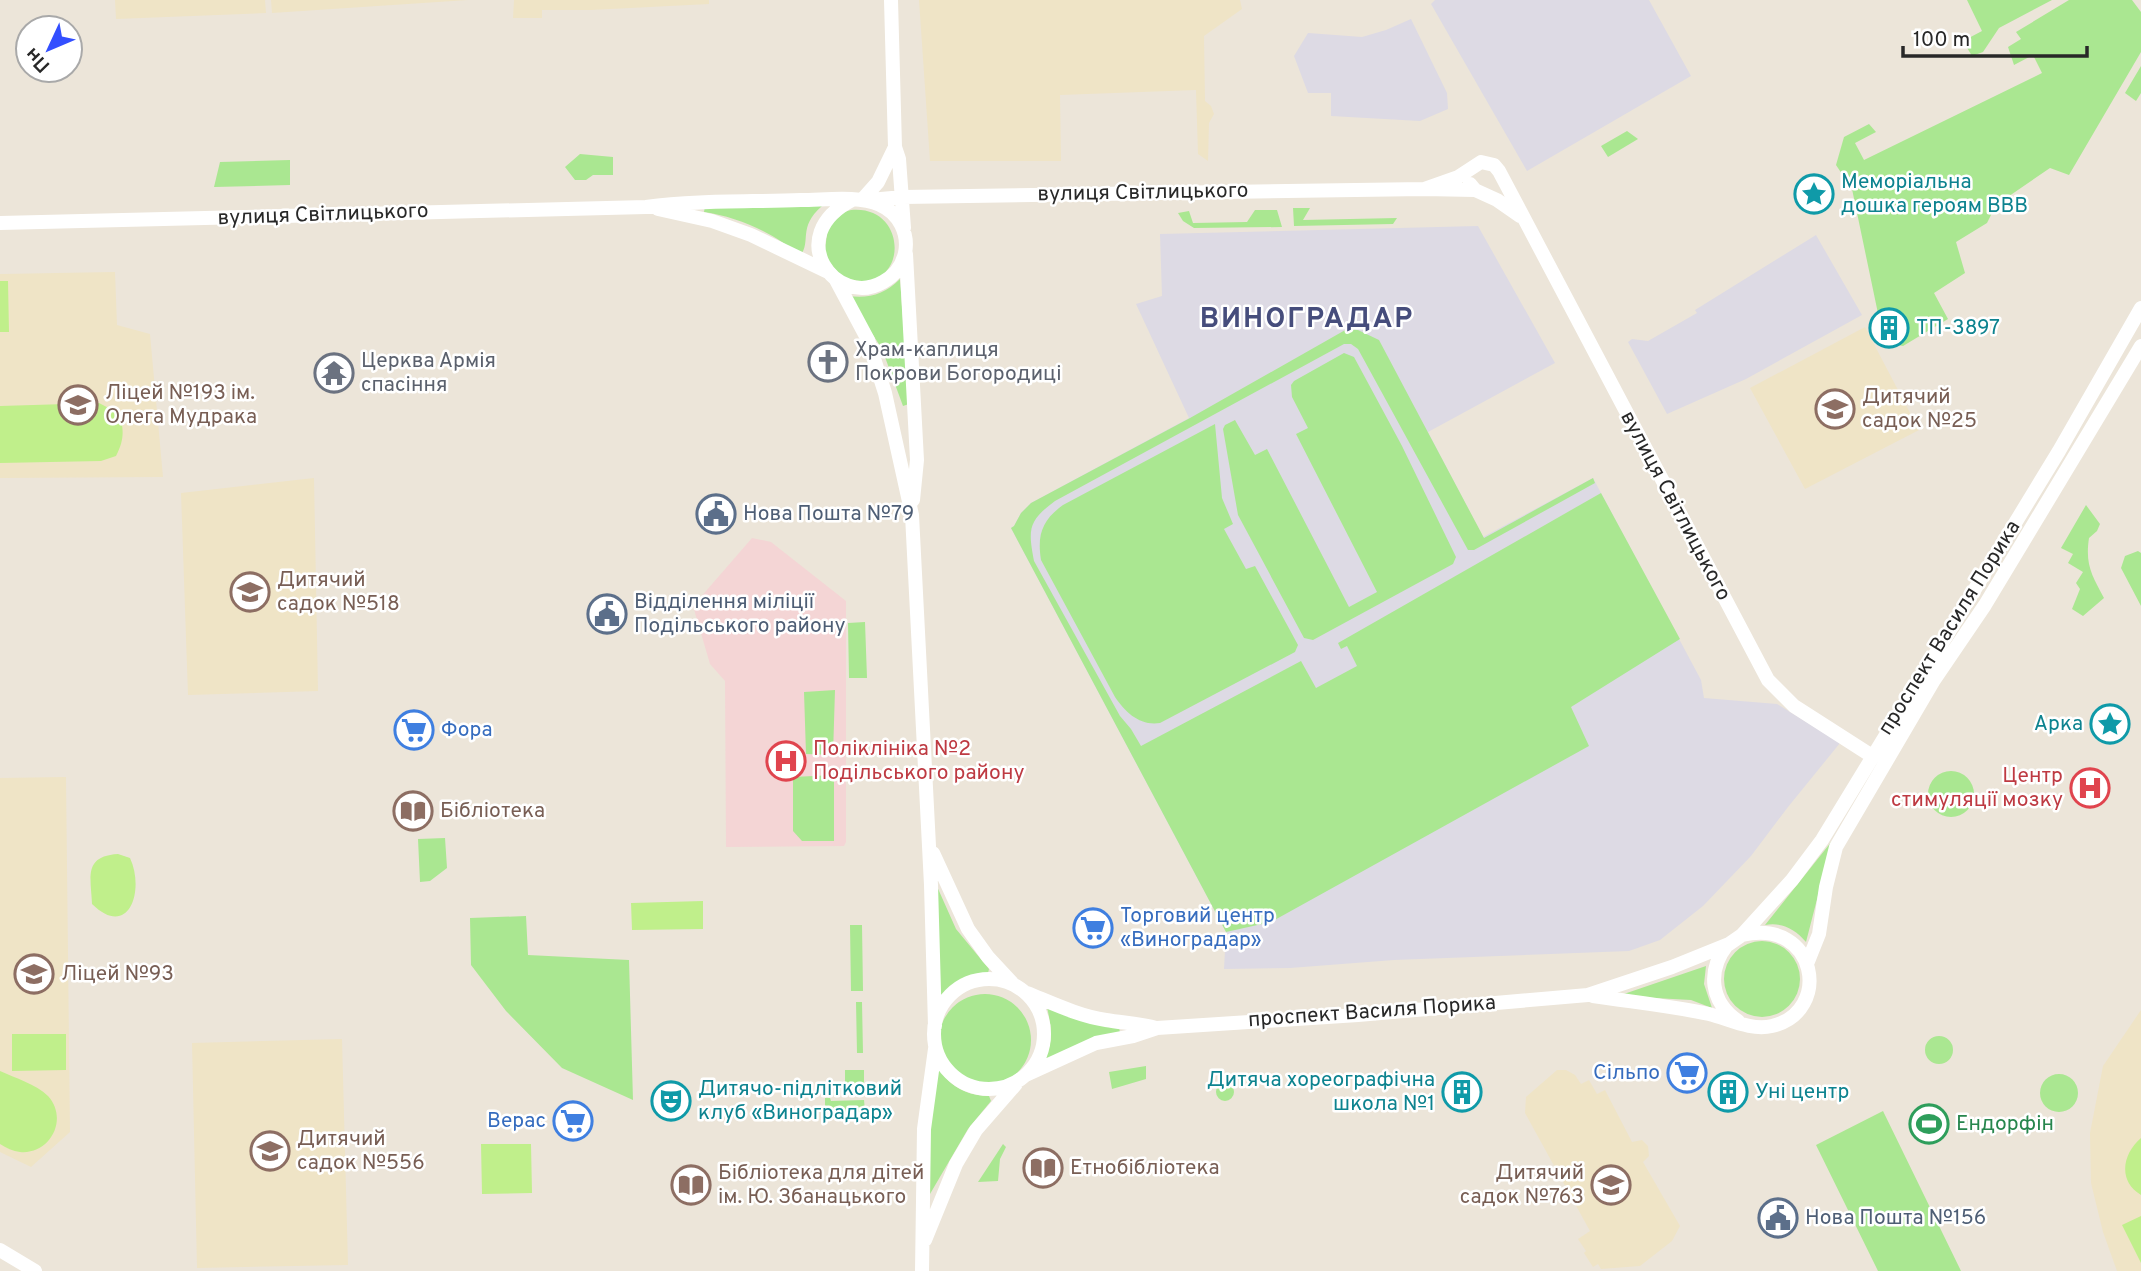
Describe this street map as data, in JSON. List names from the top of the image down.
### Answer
{
  "streets": {
    "street": ["вулиця Світлицького", "проспект Василя Порика"]
  },
  "crossings": [
    ["вулиця Світлицького", "проспект Василя Порика"]
  ],
  "districts": ["ВИНОГРАДАР"],
  "places": {
    "place": ["Меморіальна дошка героям ВВВ", "Арка"],
    "building": ["ТП-3897", "Дитяча хореографічна школа №1", "Уні центр"],
    "church": ["Храм-каплиця Покрови Богородиці"],
    "temple": ["Церква Армія спасіння"],
    "school or university": [
      "Ліцей №193 ім. Олега Мудрака",
      "Дитячий садок №25",
      "Дитячий садок №518",
      "Ліцей №93",
      "Дитячий садок №556",
      "Дитячий садок №763"
    ],
    "public building": ["Нова Пошта №79", "Відділення міліції Подільського району", "Нова Пошта №156"],
    "supermarket": [
      "Фора",
      "Торговий центр «Виноградар»",
      "Сільпо",
      "Верас"
    ],
    "hospital": ["Поліклініка №2 Подільського району", "Центр стимуляції мозку"],
    "library": ["Бібліотека", "Етнобібліотека", "Бібліотека для дітей ім. Ю. Збанацького"],
    "theatre": ["Дитячо-підлітковий клуб «Виноградар»"],
    "sports": ["Ендорфін"]
  },
  "scale_bar": "100 m",
  "north": "bottom left"
}
